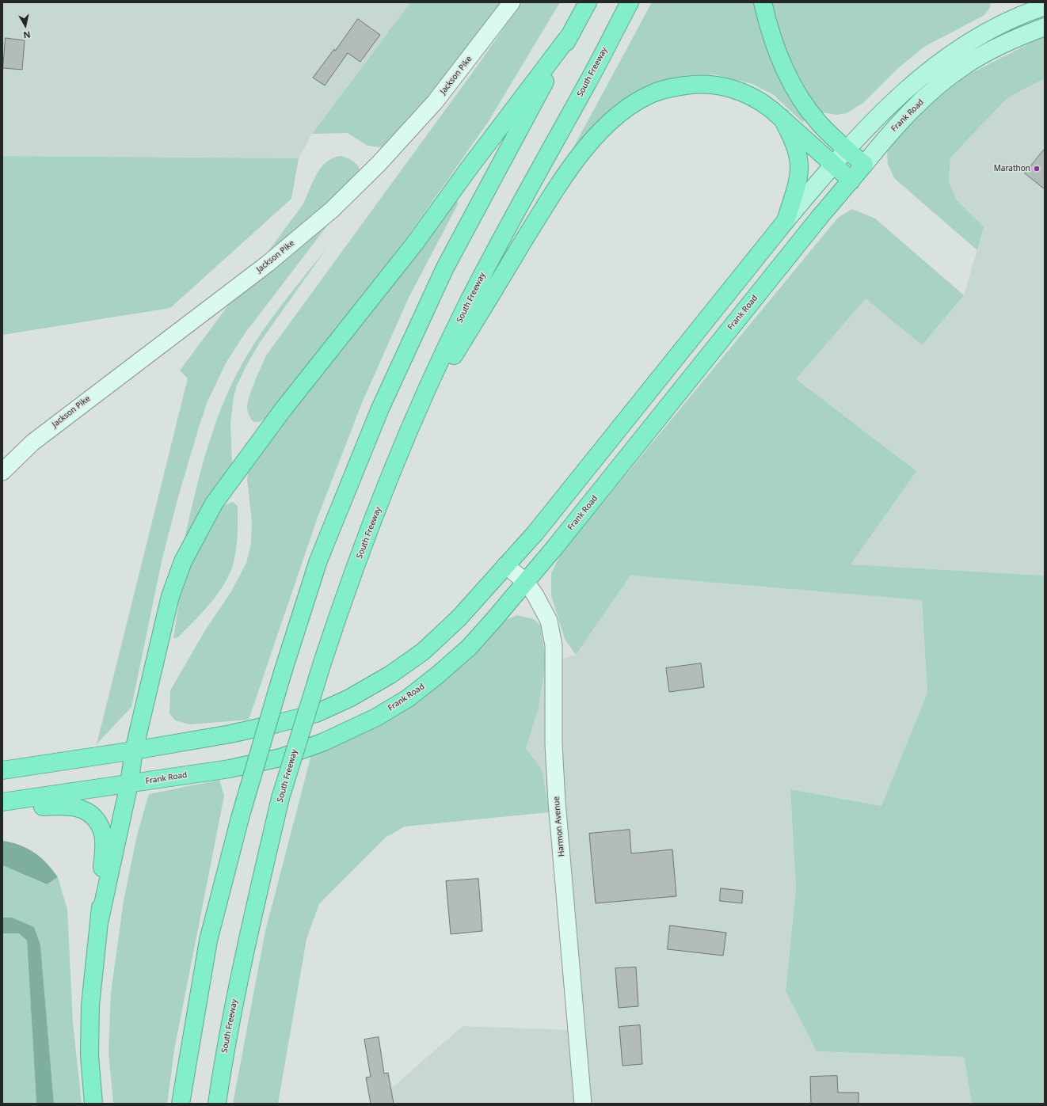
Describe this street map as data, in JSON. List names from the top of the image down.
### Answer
{
  "streets": {
    "highway": ["South Freeway", "Frank Road"],
    "main road": ["Jackson Pike", "Harmon Avenue"]
  },
  "crossings": [
    ["Frank Road", "Harmon Avenue"]
  ],
  "places": ["Marathon"],
  "north": "bottom"
}
